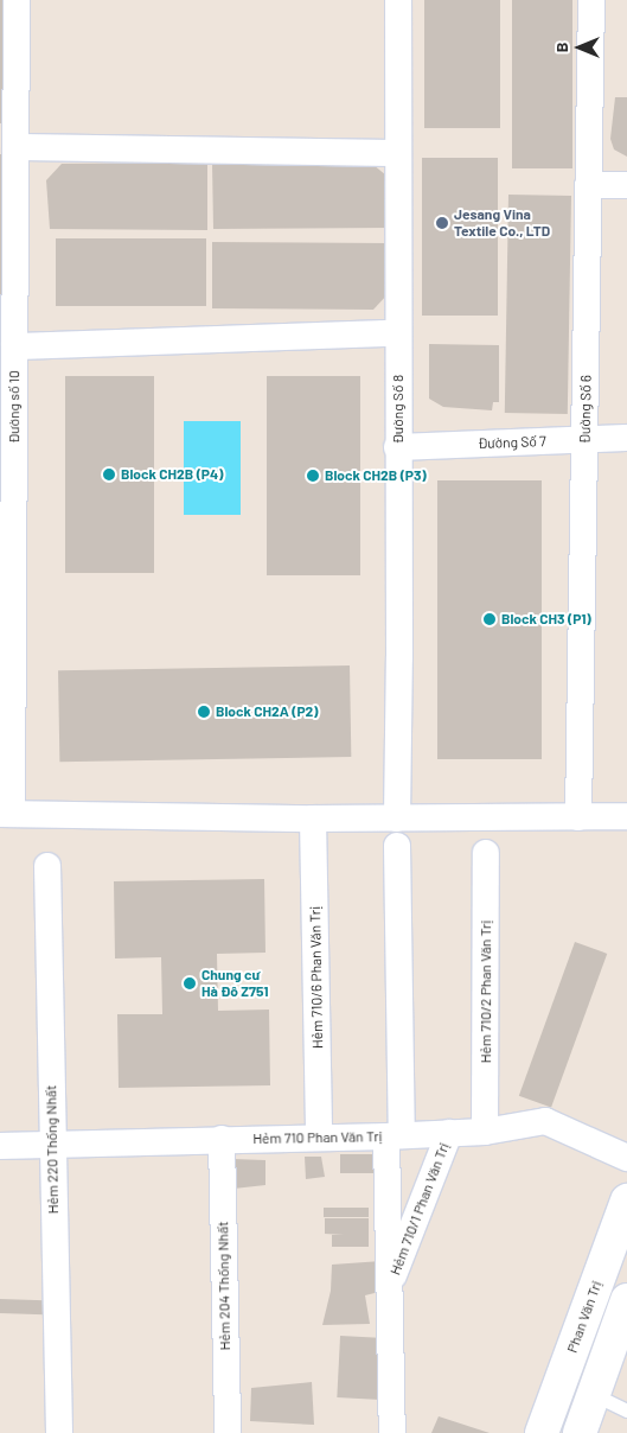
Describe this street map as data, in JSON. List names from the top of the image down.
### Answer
{
  "streets": {
    "main road": ["Phan Văn Trị"],
    "street": [
      "Đường số 10",
      "Đường Số 8",
      "Đường Số 6",
      "Đường Số 7",
      "Hẻm 710/6 Phan Văn Trị",
      "Hẻm 710/2 Phan Văn Trị",
      "Hẻm 710 Phan Văn Trị",
      "Hẻm 220 Thống Nhất",
      "Hẻm 710/1 Phan Văn Trị",
      "Hẻm 204 Thống Nhất"
    ]
  },
  "crossings": [
    ["Đường Số 8", "Đường Số 7"],
    ["Đường Số 6", "Đường Số 7"],
    ["Hẻm 710/6 Phan Văn Trị", "Hẻm 710 Phan Văn Trị"],
    ["Hẻm 710/2 Phan Văn Trị", "Hẻm 710 Phan Văn Trị"],
    ["Hẻm 710 Phan Văn Trị", "Hẻm 220 Thống Nhất"],
    ["Hẻm 710 Phan Văn Trị", "Hẻm 710/1 Phan Văn Trị"],
    ["Hẻm 710 Phan Văn Trị", "Hẻm 204 Thống Nhất"]
  ],
  "places": [
    "Jesang Vina Textile Co., LTD",
    "Block CH2B (P4)",
    "Block CH2B (P3)",
    "Block CH3 (P1)",
    "Block CH2A (P2)",
    "Chung cư Hà Đô Z751"
  ],
  "north": "left"
}
